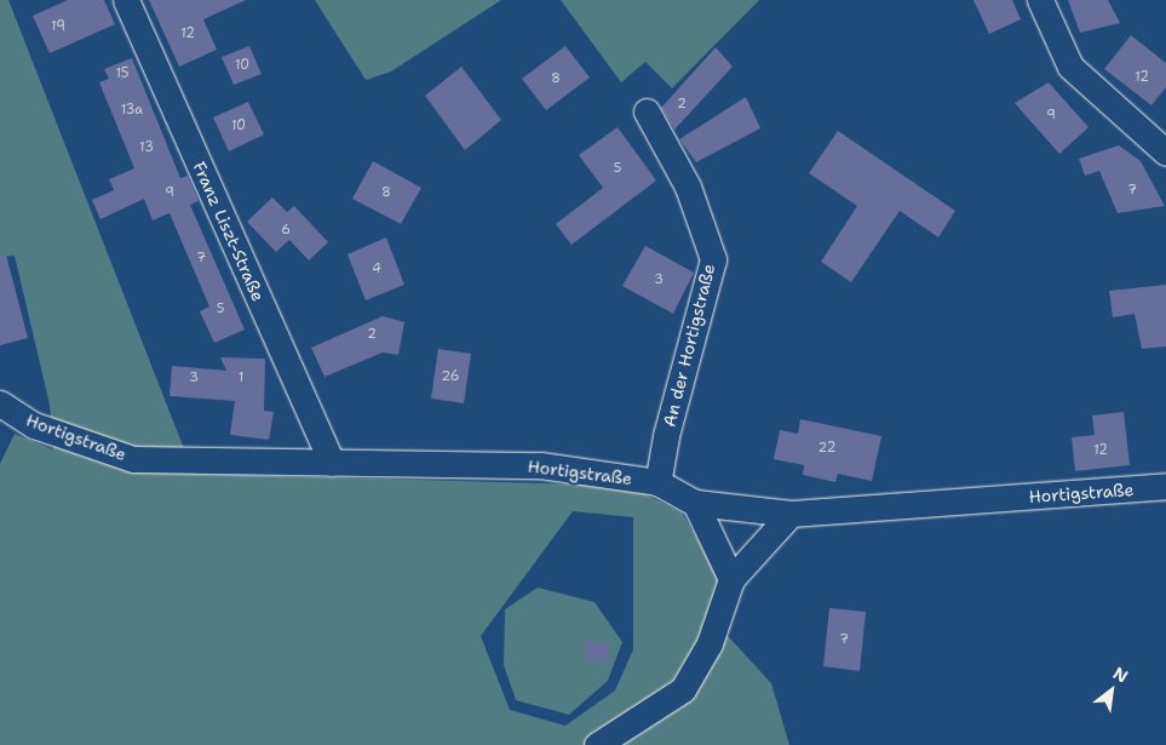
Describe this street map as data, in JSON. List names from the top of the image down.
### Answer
{
  "streets": {
    "street": ["Franz Liszt-Straße", "An der Hortigstraße", "Hortigstraße"]
  },
  "crossings": [
    ["Franz Liszt-Straße", "Hortigstraße"],
    ["An der Hortigstraße", "Hortigstraße"]
  ],
  "house_numbers": [
    "19",
    "12",
    "10",
    "15",
    "12",
    "8",
    "2",
    "13a",
    "9",
    "10",
    "13",
    "5",
    "7",
    "9",
    "8",
    "6",
    "7",
    "4",
    "3",
    "5",
    "2",
    "26",
    "3",
    "1",
    "22",
    "12",
    "7"
  ],
  "north": "top right"
}
